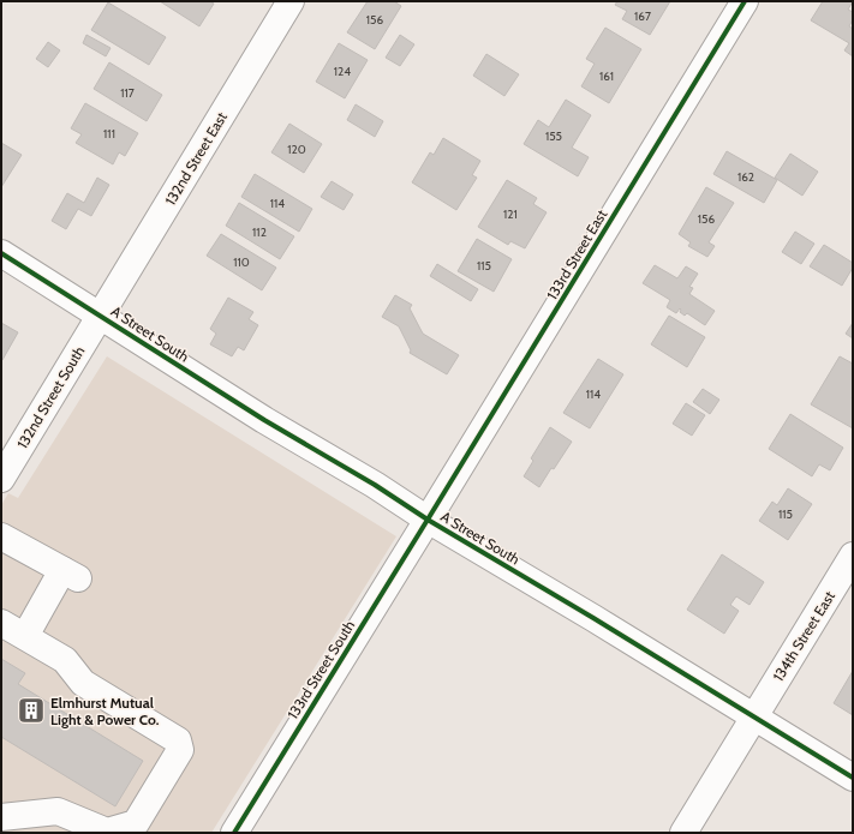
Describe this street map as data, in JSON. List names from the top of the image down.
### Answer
{
  "streets": {
    "street": [
      "132nd Street East",
      "133rd Street East",
      "A Street South",
      "132nd Street South",
      "134th Street East",
      "133rd Street South"
    ]
  },
  "crossings": [
    ["132nd Street East", "A Street South"],
    ["132nd Street East", "132nd Street South"],
    ["133rd Street East", "A Street South"],
    ["133rd Street East", "133rd Street South"],
    ["A Street South", "132nd Street South"],
    ["A Street South", "134th Street East"],
    ["A Street South", "133rd Street South"]
  ],
  "places": {
    "building": ["Elmhurst Mutual Light & Power Co."]
  },
  "house_numbers": [
    "167",
    "156",
    "124",
    "161",
    "117",
    "111",
    "155",
    "120",
    "162",
    "114",
    "121",
    "156",
    "112",
    "110",
    "115",
    "114",
    "115"
  ]
}
